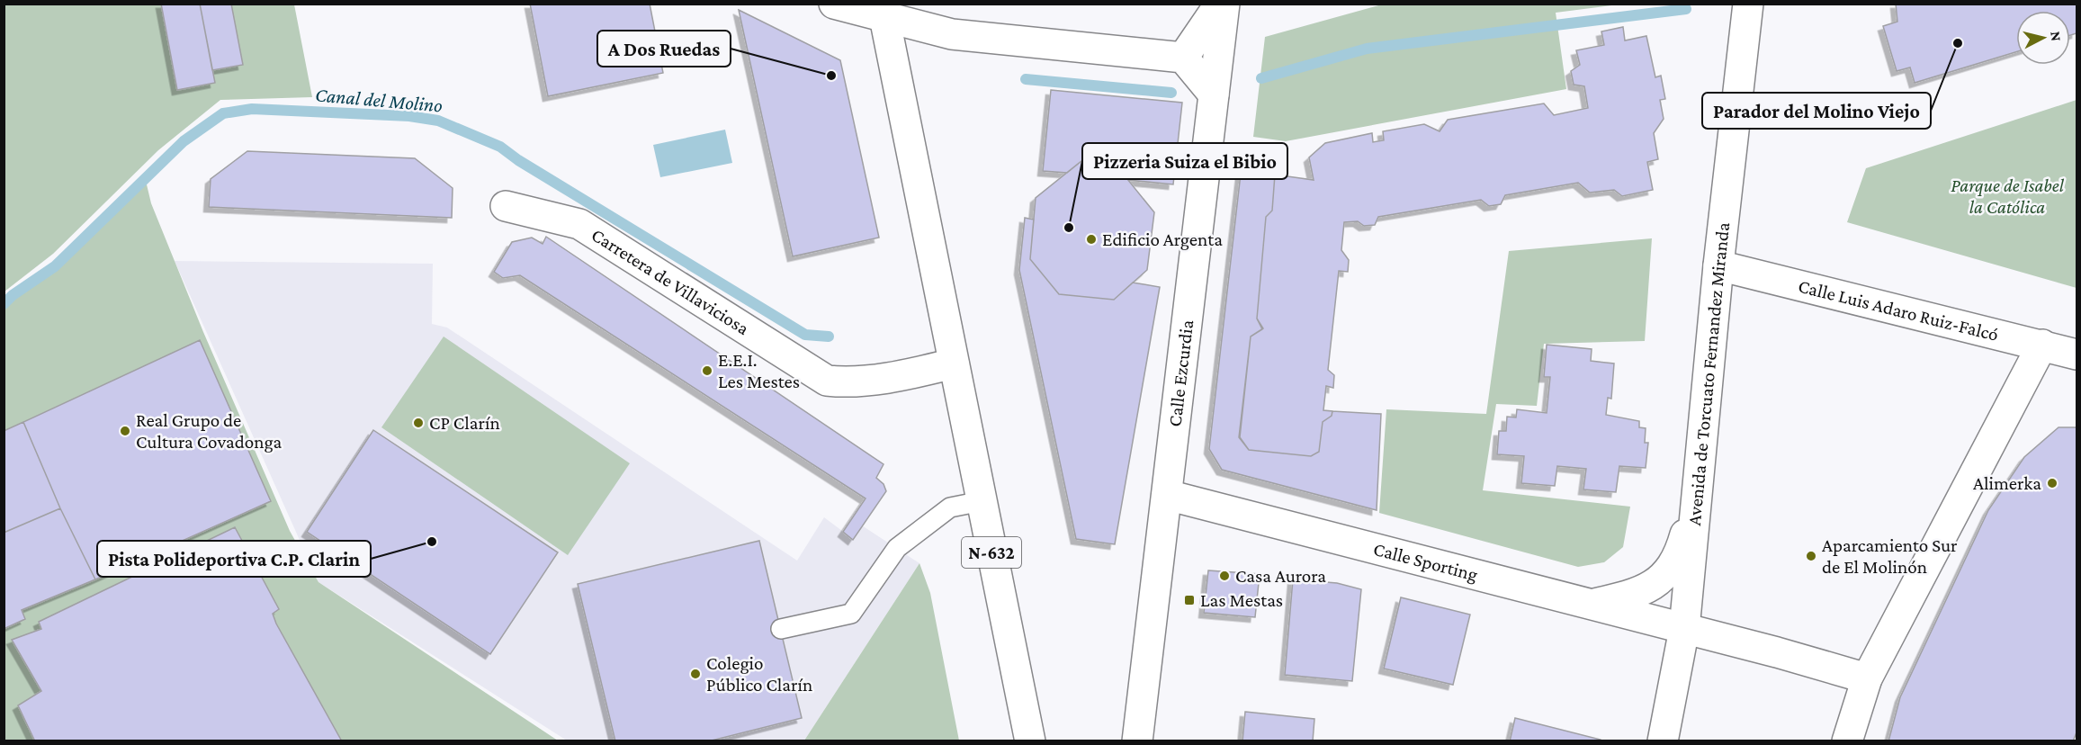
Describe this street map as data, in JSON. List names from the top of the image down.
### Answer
{
  "streets": {
    "street": [
      "Carretera de Villaviciosa",
      "Calle Luis Adaro Ruiz-Falcó",
      "Calle Ezcurdia",
      "Avenida de Torcuato Fernandez Miranda",
      "N-632",
      "Calle Sporting"
    ]
  },
  "crossings": [
    ["Carretera de Villaviciosa", "N-632"],
    ["Calle Luis Adaro Ruiz-Falcó", "Avenida de Torcuato Fernandez Miranda"],
    ["Calle Ezcurdia", "Calle Sporting"],
    ["Avenida de Torcuato Fernandez Miranda", "Calle Sporting"]
  ],
  "water": ["Canal del Molino"],
  "parks": ["Parque de Isabel la Católica"],
  "places": {
    "other": [
      "Parador del Molino Viejo",
      "A Dos Ruedas",
      "Pizzeria Suiza el Bibio",
      "Edificio Argenta",
      "E.E.I. Les Mestes",
      "CP Clarín",
      "Real Grupo de Cultura Covadonga",
      "Alimerka",
      "Pista Polideportiva C.P. Clarin",
      "Aparcamiento Sur de El Molinón",
      "Casa Aurora",
      "Colegio Público Clarín"
    ],
    "transit": ["Las Mestas"]
  },
  "north": "right"
}
